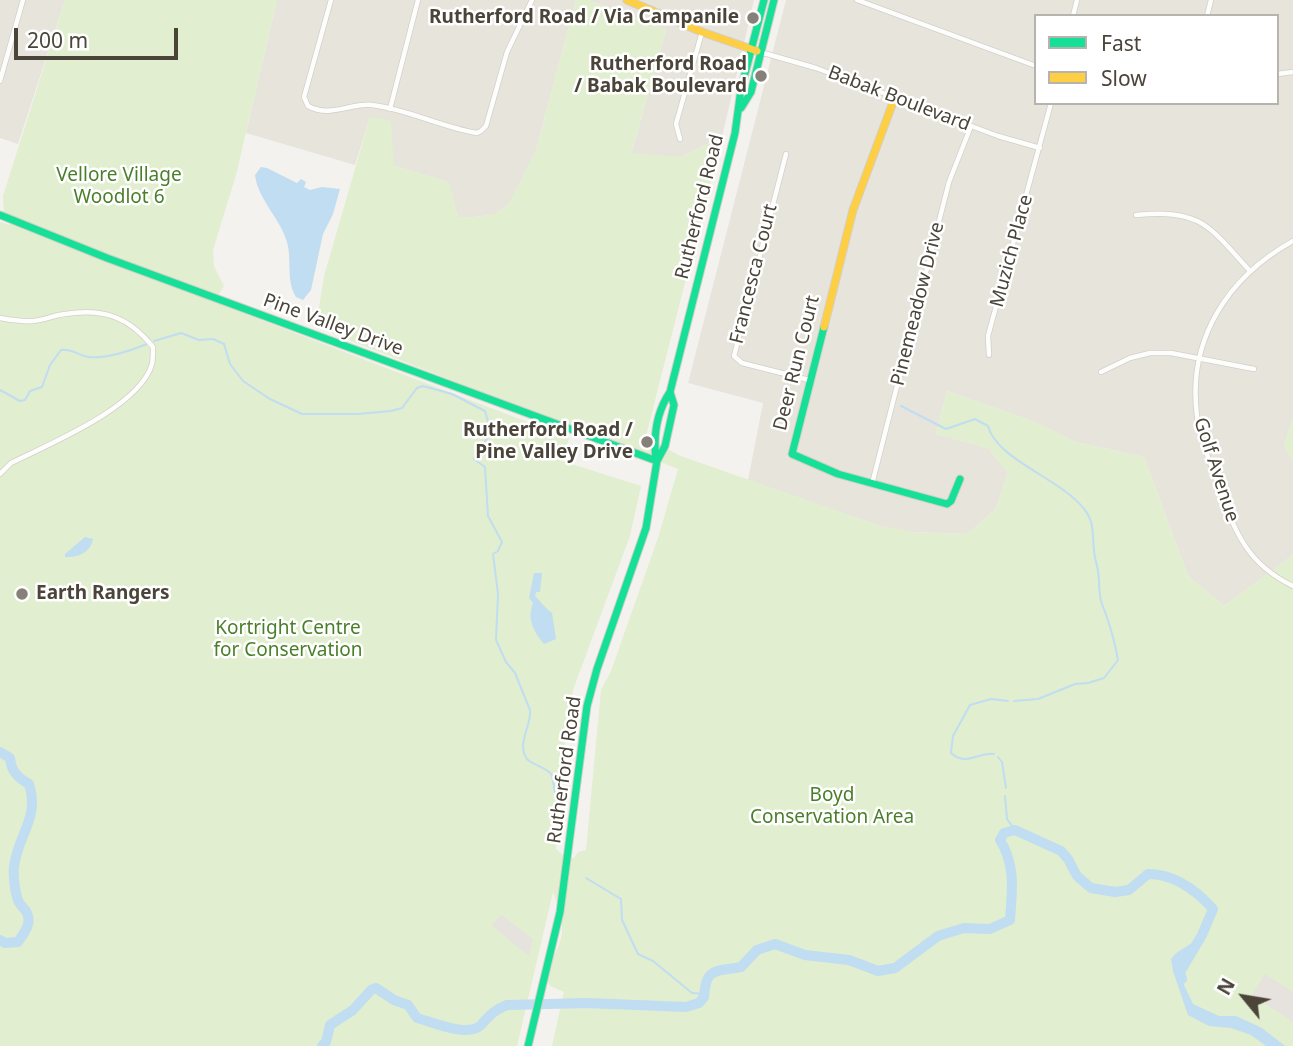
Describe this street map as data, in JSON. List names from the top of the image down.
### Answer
{
  "streets": {
    "street": [
      "Babak Boulevard",
      "Rutherford Road",
      "Muzich Place",
      "Francesca Court",
      "Pinemeadow Drive",
      "Pine Valley Drive",
      "Deer Run Court",
      "Golf Avenue"
    ]
  },
  "crossings": [
    ["Babak Boulevard", "Rutherford Road"],
    ["Babak Boulevard", "Muzich Place"],
    ["Babak Boulevard", "Pinemeadow Drive"],
    ["Babak Boulevard", "Deer Run Court"],
    ["Rutherford Road", "Pine Valley Drive"],
    ["Francesca Court", "Deer Run Court"],
    ["Pinemeadow Drive", "Deer Run Court"]
  ],
  "parks": ["Vellore Village Woodlot 6", "Kortright Centre for Conservation", "Boyd Conservation Area"],
  "places": [
    "Rutherford Road / Via Campanile",
    "Rutherford Road / Babak Boulevard",
    "Rutherford Road / Pine Valley Drive",
    "Earth Rangers"
  ],
  "legend": ["Fast", "Slow"],
  "scale_bar": "200 m",
  "north": "top left"
}
